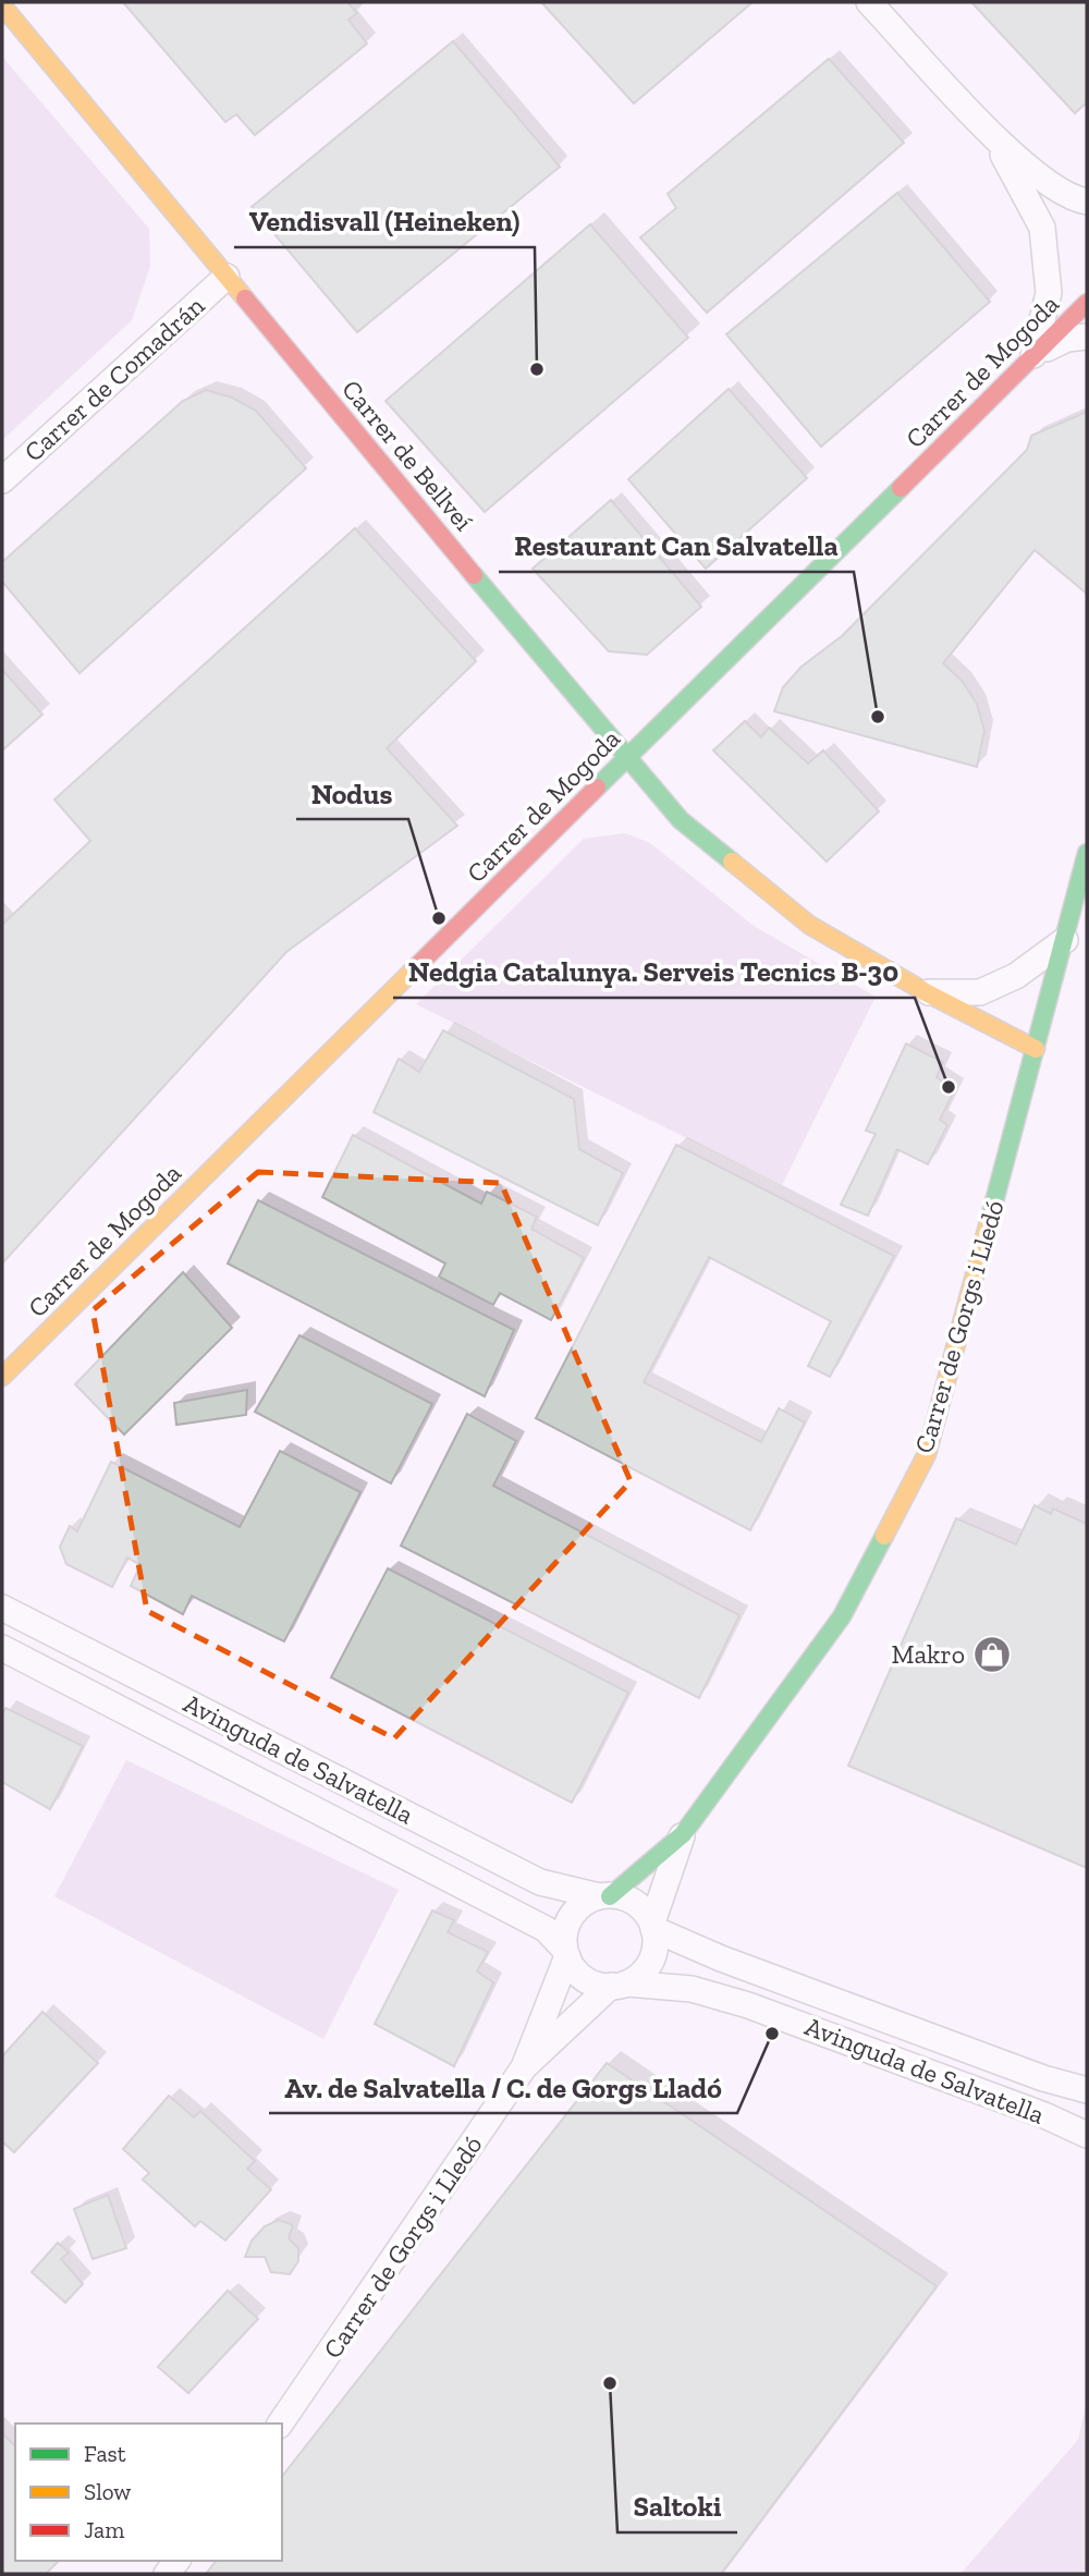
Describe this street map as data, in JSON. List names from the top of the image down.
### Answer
{
  "streets": {
    "street": [
      "Carrer de Mogoda",
      "Carrer de Comadrán",
      "Carrer de Bellveí",
      "Carrer de Gorgs i Lledó",
      "Avinguda de Salvatella"
    ]
  },
  "crossings": [
    ["Carrer de Mogoda", "Carrer de Bellveí"],
    ["Carrer de Comadrán", "Carrer de Bellveí"],
    ["Carrer de Bellveí", "Carrer de Gorgs i Lledó"],
    ["Carrer de Gorgs i Lledó", "Avinguda de Salvatella"]
  ],
  "places": {
    "other": [
      "Vendisvall (Heineken)",
      "Restaurant Can Salvatella",
      "Nodus",
      "Nedgia Catalunya. Serveis Tecnics B-30",
      "Av. de Salvatella / C. de Gorgs Lladó",
      "Saltoki"
    ],
    "shop": ["Makro"]
  },
  "legend": ["Fast", "Slow", "Jam"]
}
